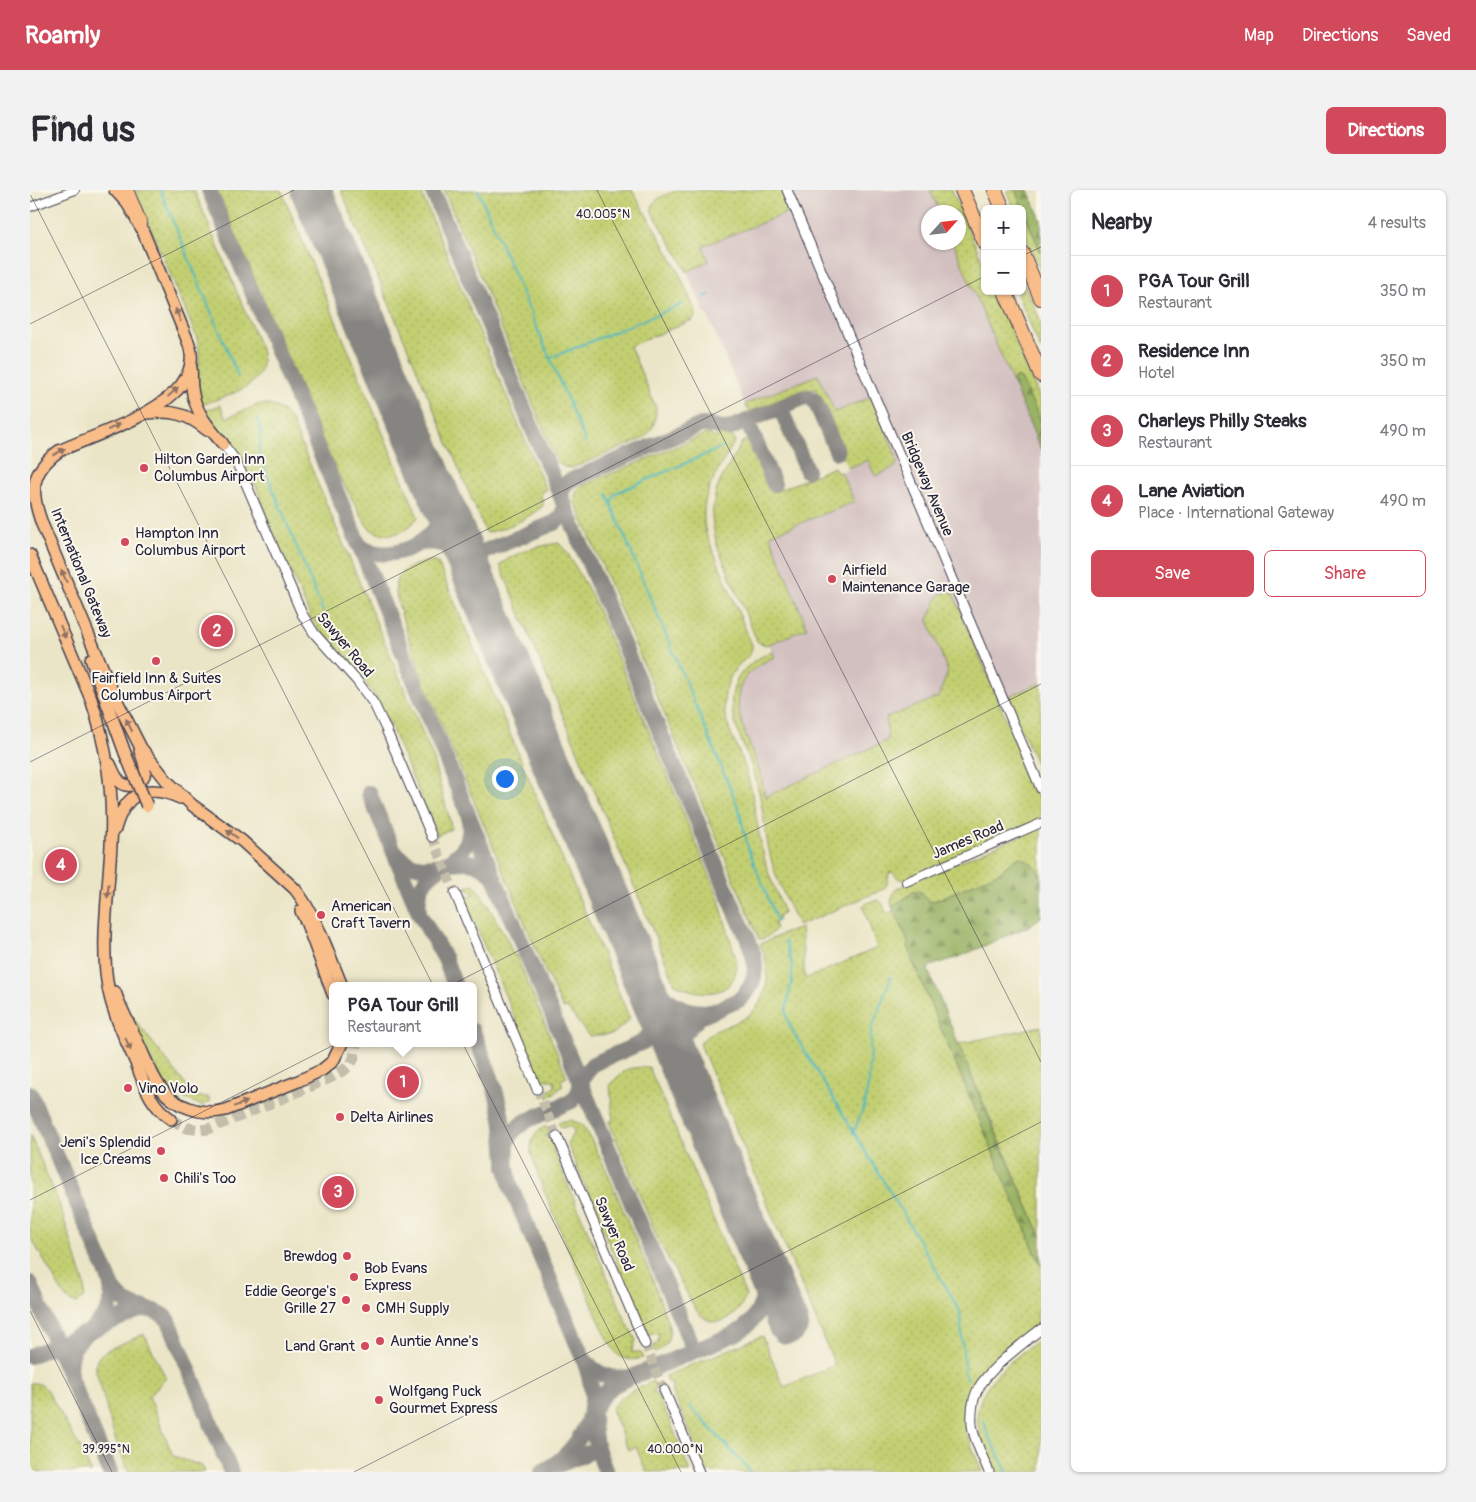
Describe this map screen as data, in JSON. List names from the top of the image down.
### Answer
{
  "streets": {
    "main road": ["International Gateway"],
    "street": ["Bridgeway Avenue", "Sawyer Road", "James Road"]
  },
  "places": [
    "Hilton Garden Inn Columbus Airport",
    "Hampton Inn Columbus Airport",
    "Airfield Maintenance Garage",
    "Fairfield Inn & Suites Columbus Airport",
    "American Craft Tavern",
    "Vino Volo",
    "Delta Airlines",
    "Jeni's Splendid Ice Creams",
    "Chili's Too",
    "Brewdog",
    "Bob Evans Express",
    "Eddie George's Grille 27",
    "CMH Supply",
    "Auntie Anne's",
    "Land Grant",
    "Wolfgang Puck Gourmet Express"
  ],
  "north": "top right",
  "page": {
    "header": "Roamly",
    "nav": ["Map", "Directions", "Saved"],
    "buttons": [
      "Directions",
      ["Save", "Share"]
    ],
    "title": "Find us",
    "heading": ["Nearby", "4 results"],
    "map_buttons": ["+", "−"],
    "list": [
      {
        "mark": "1",
        "name": "PGA Tour Grill",
        "note": "Restaurant",
        "value": "350 m"
      },
      {
        "mark": "2",
        "name": "Residence Inn",
        "note": "Hotel",
        "value": "350 m"
      },
      {
        "mark": "3",
        "name": "Charleys Philly Steaks",
        "note": "Restaurant",
        "value": "490 m"
      },
      {
        "mark": "4",
        "name": "Lane Aviation",
        "note": "Place · International Gateway",
        "value": "490 m"
      }
    ],
    "pins": [
      "2",
      "4",
      "1",
      "3"
    ],
    "popup": ["PGA Tour Grill", "Restaurant"]
  },
  "coordinates": ["40.005°N", "39.995°N", "40.000°N"]
}
